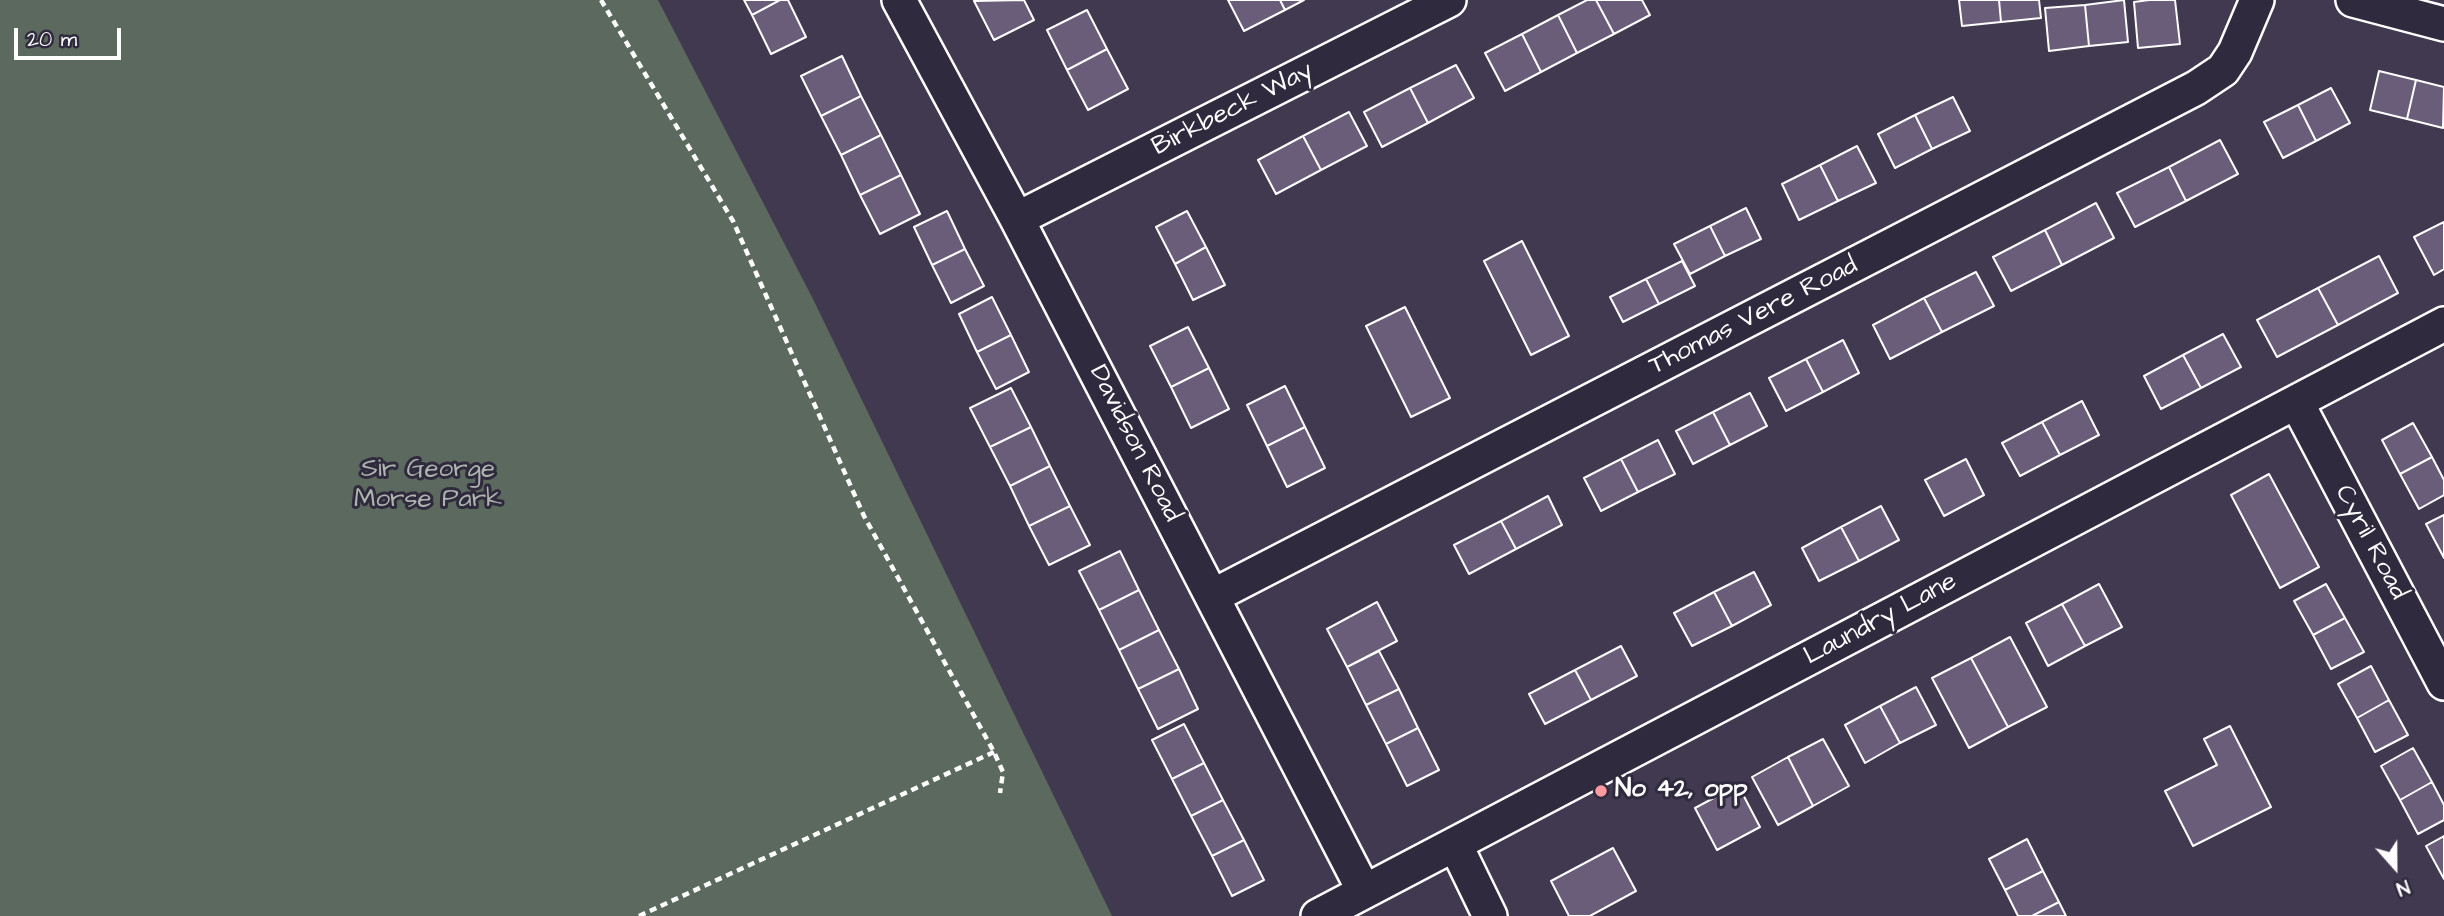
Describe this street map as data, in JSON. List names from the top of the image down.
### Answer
{
  "streets": {
    "street": [
      "Birkbeck Way",
      "Thomas Vere Road",
      "Davidson Road",
      "Cyril Road",
      "Laundry Lane"
    ]
  },
  "crossings": [
    ["Birkbeck Way", "Davidson Road"],
    ["Thomas Vere Road", "Davidson Road"],
    ["Davidson Road", "Laundry Lane"],
    ["Cyril Road", "Laundry Lane"]
  ],
  "parks": ["Sir George Morse Park"],
  "places": ["No 42, opp"],
  "scale_bar": "20 m",
  "north": "bottom"
}
